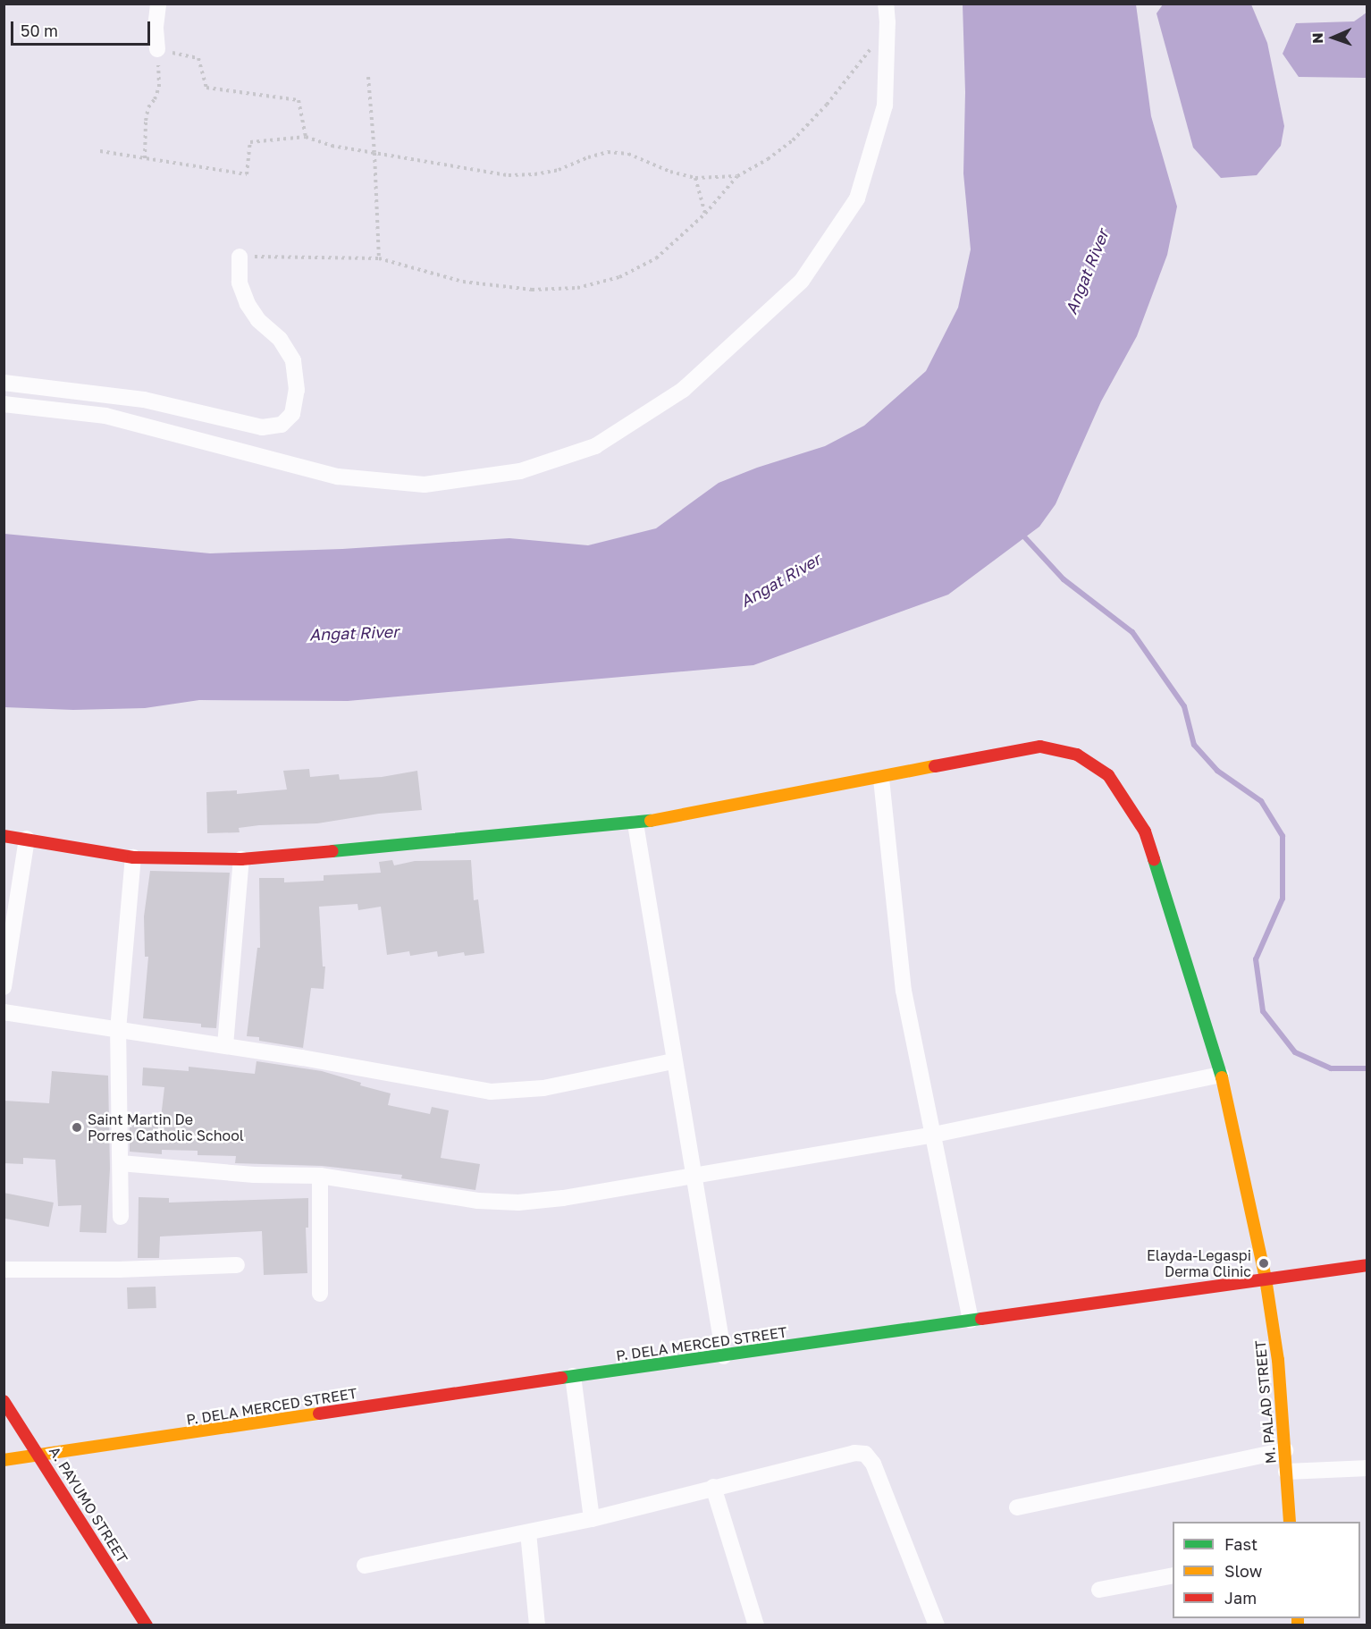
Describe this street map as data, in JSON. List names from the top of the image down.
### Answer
{
  "streets": {
    "street": ["P. DELA MERCED STREET", "M. PALAD STREET", "A. PAYUMO STREET"]
  },
  "crossings": [
    ["P. DELA MERCED STREET", "M. PALAD STREET"],
    ["P. DELA MERCED STREET", "A. PAYUMO STREET"]
  ],
  "water": ["Angat River"],
  "places": ["Saint Martin De Porres Catholic School", "Elayda-Legaspi Derma Clinic"],
  "legend": ["Fast", "Slow", "Jam"],
  "scale_bar": "50 m",
  "north": "left"
}
